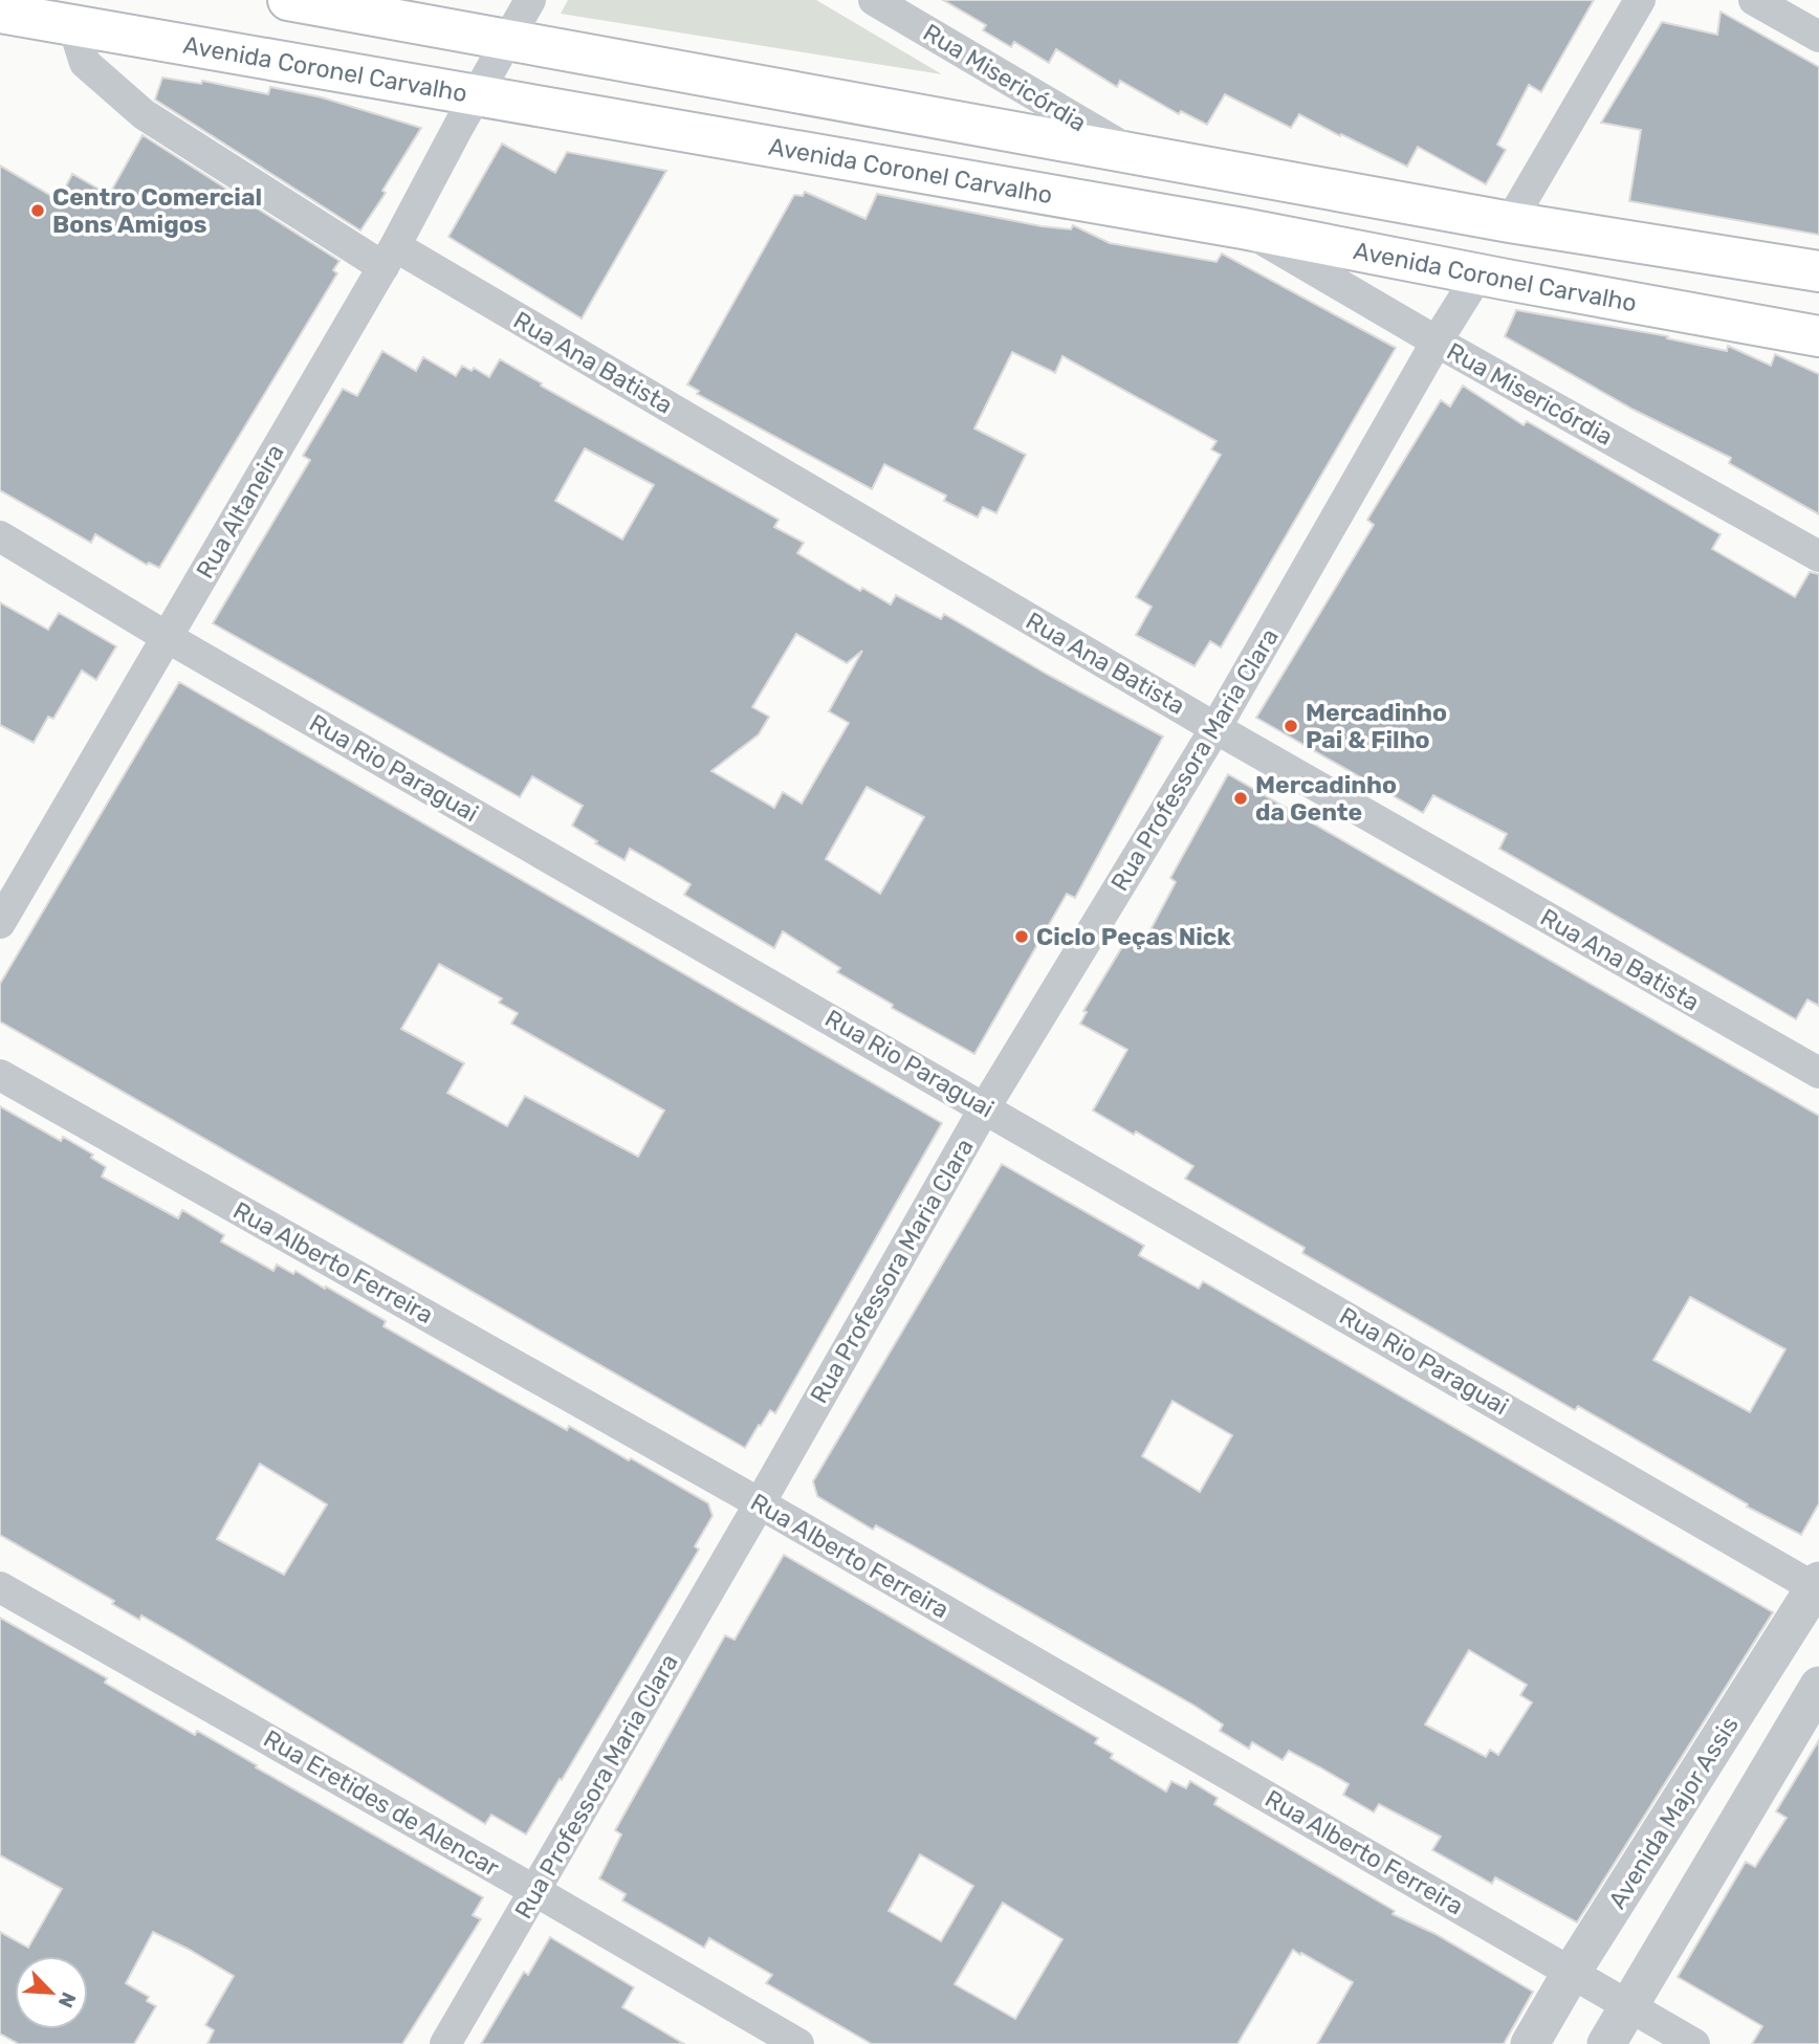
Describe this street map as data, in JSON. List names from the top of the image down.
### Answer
{
  "streets": {
    "main road": ["Avenida Coronel Carvalho"],
    "street": [
      "Rua Misericórdia",
      "Rua Ana Batista",
      "Rua Altaneira",
      "Rua Professora Maria Clara",
      "Rua Rio Paraguai",
      "Rua Alberto Ferreira",
      "Rua Eretides de Alencar",
      "Avenida Major Assis"
    ]
  },
  "crossings": [
    ["Avenida Coronel Carvalho", "Rua Misericórdia"],
    ["Avenida Coronel Carvalho", "Rua Ana Batista"],
    ["Avenida Coronel Carvalho", "Rua Altaneira"],
    ["Avenida Coronel Carvalho", "Rua Professora Maria Clara"],
    ["Rua Misericórdia", "Rua Professora Maria Clara"],
    ["Rua Ana Batista", "Rua Altaneira"],
    ["Rua Ana Batista", "Rua Professora Maria Clara"],
    ["Rua Altaneira", "Rua Rio Paraguai"],
    ["Rua Professora Maria Clara", "Rua Rio Paraguai"],
    ["Rua Professora Maria Clara", "Rua Alberto Ferreira"],
    ["Rua Professora Maria Clara", "Rua Eretides de Alencar"],
    ["Rua Rio Paraguai", "Avenida Major Assis"],
    ["Rua Alberto Ferreira", "Avenida Major Assis"]
  ],
  "places": [
    "Centro Comercial Bons Amigos",
    "Mercadinho Pai & Filho",
    "Mercadinho da Gente",
    "Ciclo Peças Nick"
  ],
  "north": "bottom right"
}
